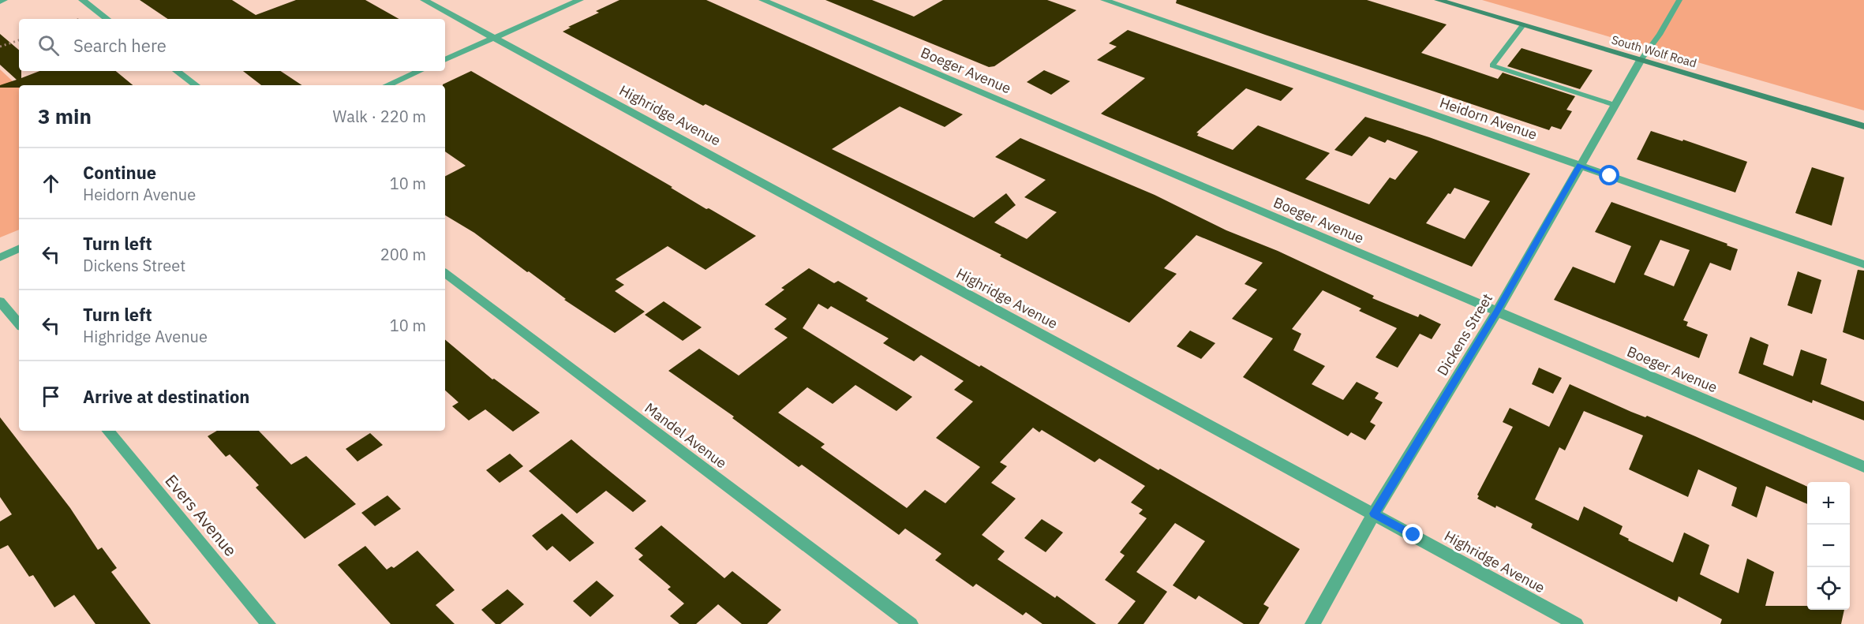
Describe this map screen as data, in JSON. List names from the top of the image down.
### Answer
{
  "streets": {
    "main road": ["South Wolf Road"],
    "street": [
      "Boeger Avenue",
      "Highridge Avenue",
      "Heidorn Avenue",
      "Dickens Street",
      "Mandel Avenue",
      "Evers Avenue"
    ]
  },
  "crossings": [
    ["South Wolf Road", "Dickens Street"],
    ["Boeger Avenue", "Dickens Street"],
    ["Highridge Avenue", "Dickens Street"],
    ["Heidorn Avenue", "Dickens Street"]
  ],
  "page": {
    "search": "Search here",
    "heading": ["3 min", "Walk · 220 m"],
    "list": [
      ["Continue", "Heidorn Avenue", "10 m"],
      ["Turn left", "Dickens Street", "200 m"],
      ["Turn left", "Highridge Avenue", "10 m"],
      "Arrive at destination"
    ],
    "map_buttons": ["+", "−"]
  }
}
